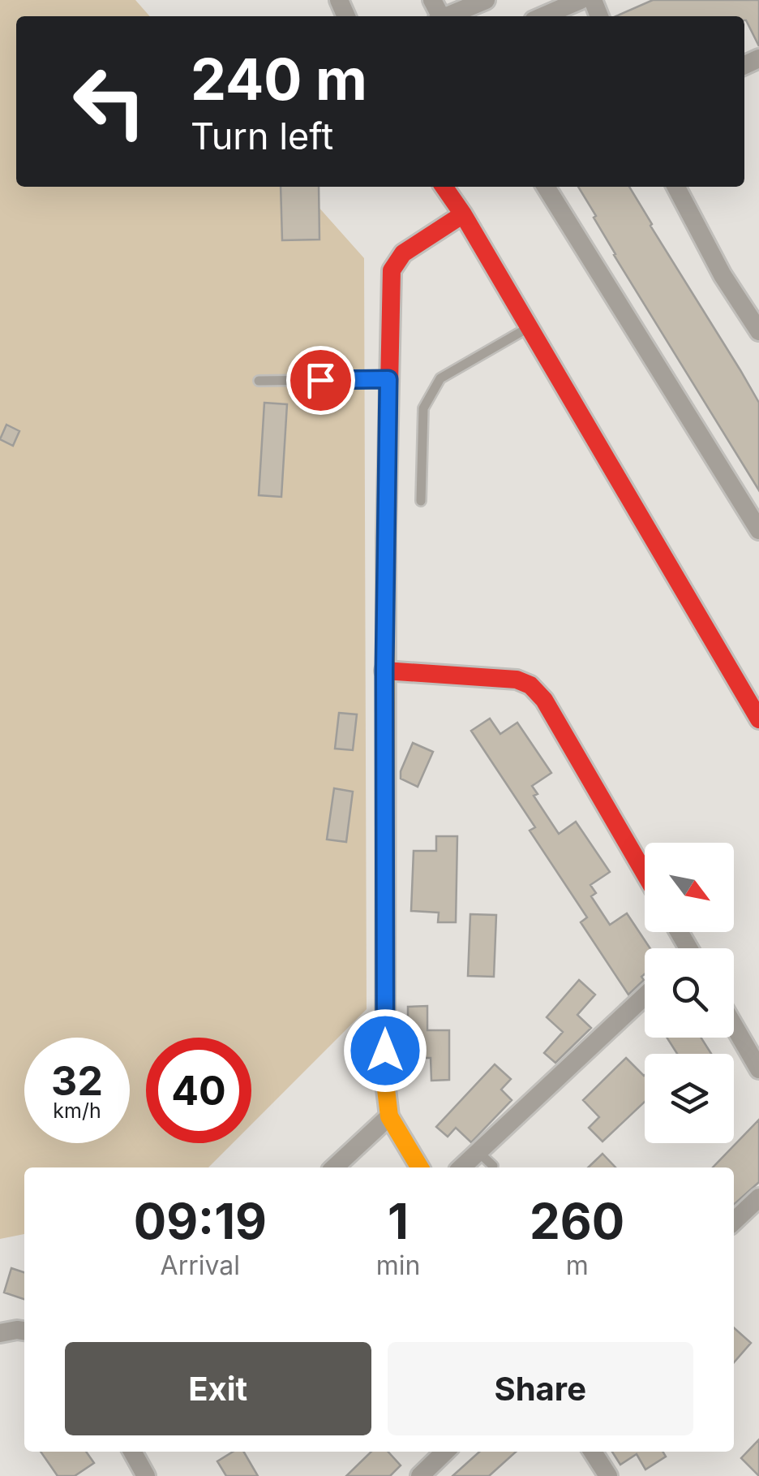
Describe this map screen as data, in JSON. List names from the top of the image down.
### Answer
{
  "north": "bottom right",
  "page": {
    "turn": ["240 m", "Turn left"],
    "speed": "32 km/h",
    "limit": "40",
    "eta": [
      "09:19",
      "Arrival",
      "1",
      "min",
      "260",
      "m"
    ],
    "buttons": ["Exit", "Share"]
  }
}
